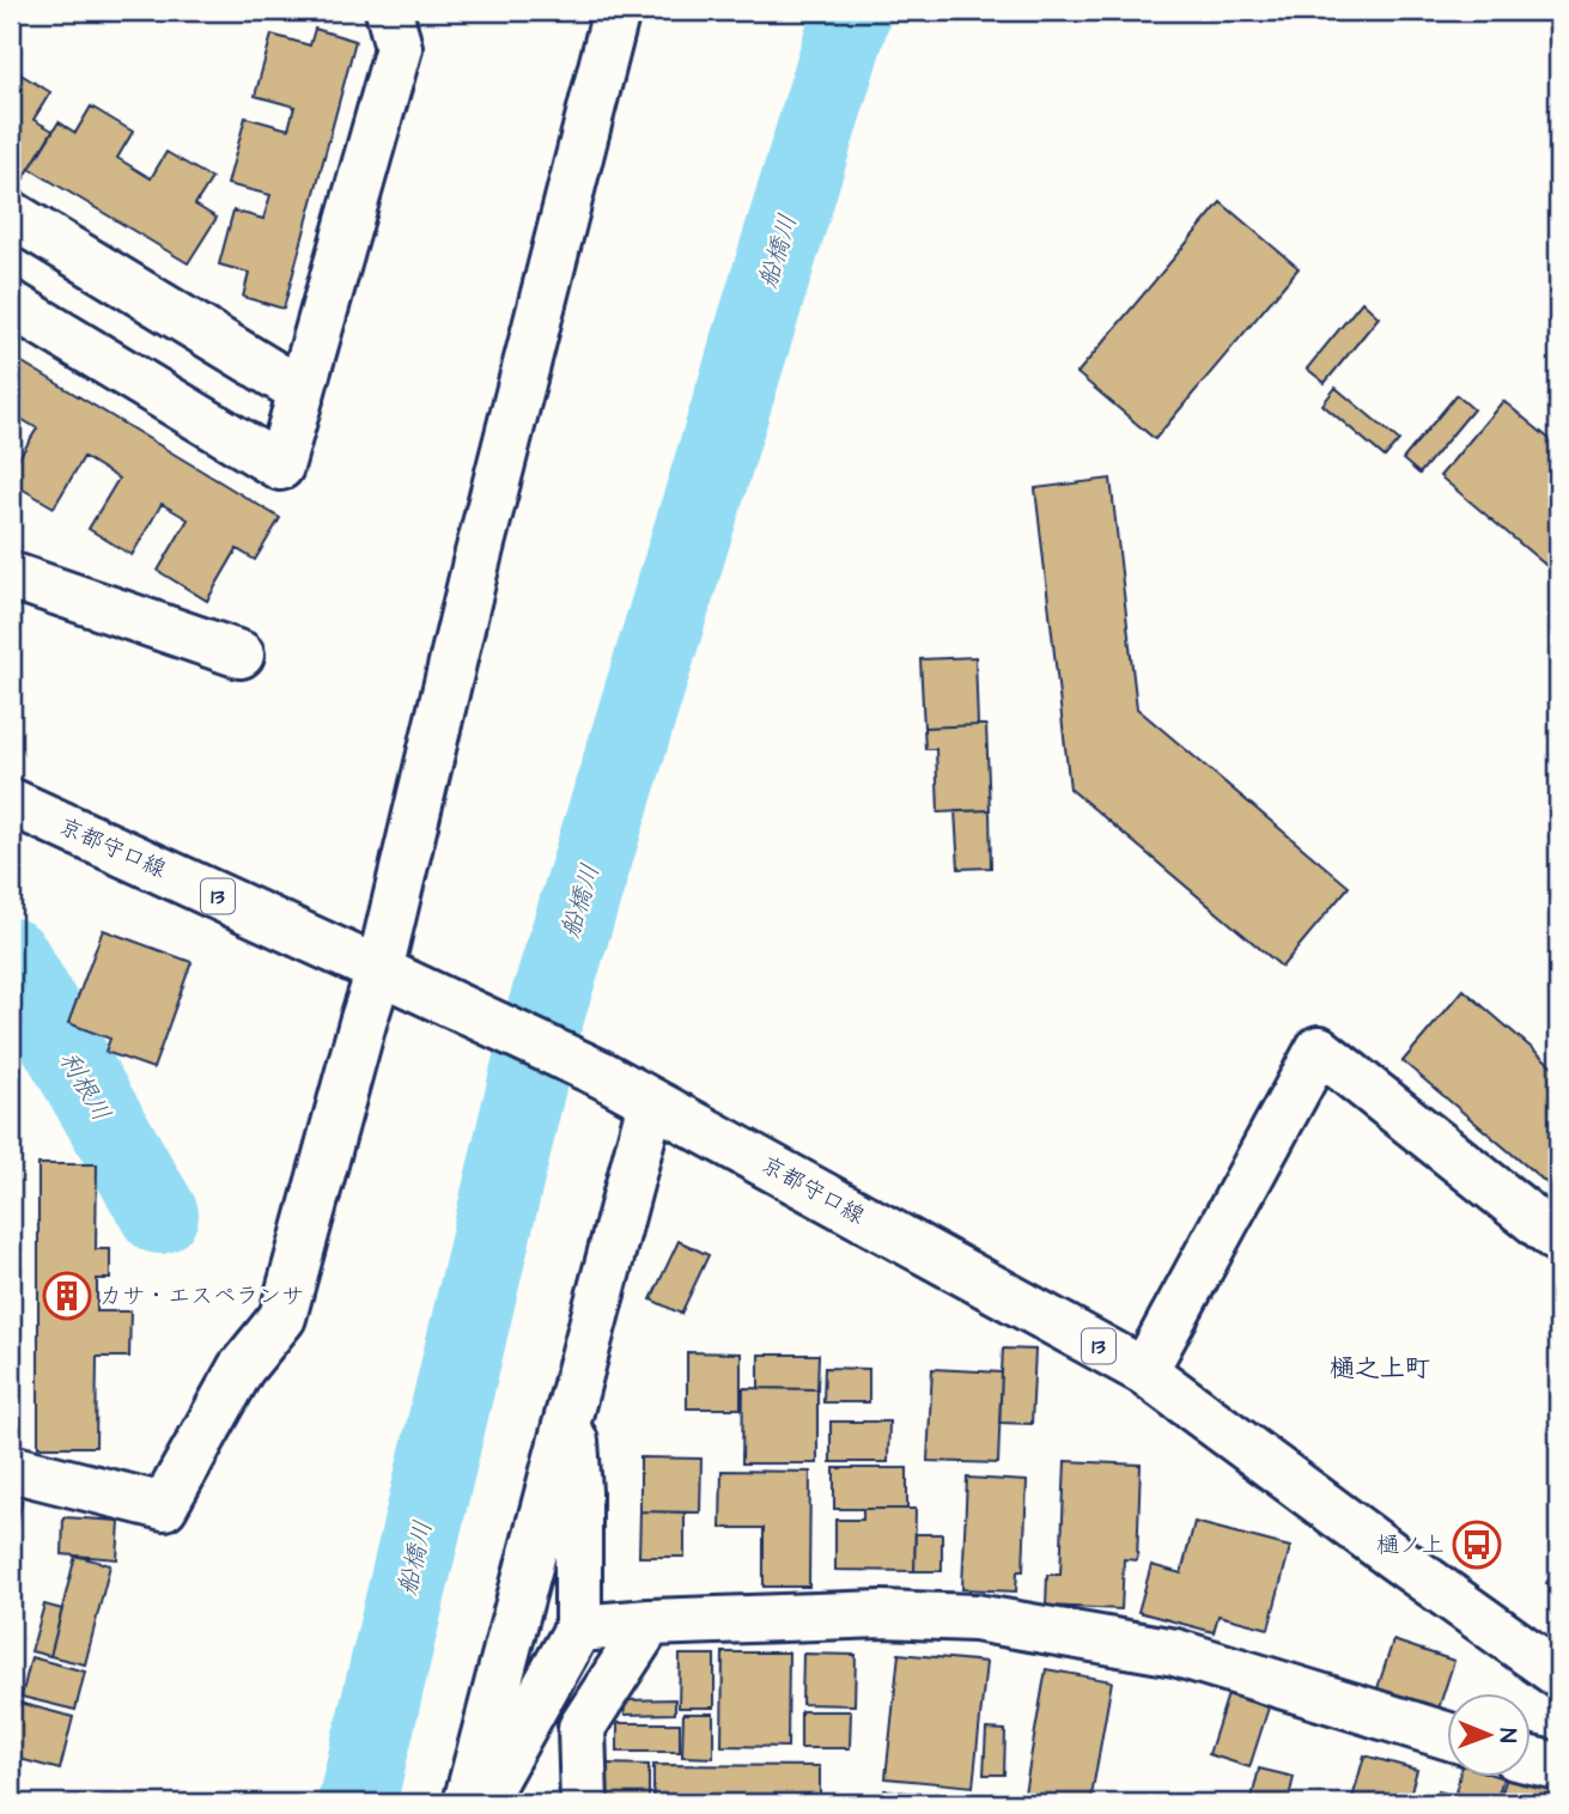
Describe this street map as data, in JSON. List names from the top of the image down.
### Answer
{
  "streets": {
    "street": ["京都守口線", "13"]
  },
  "districts": ["樋之上町"],
  "water": ["船橋川", "利根川"],
  "places": {
    "building": ["カサ・エスペランサ"],
    "bus stop": ["樋ノ上"]
  },
  "north": "right"
}
